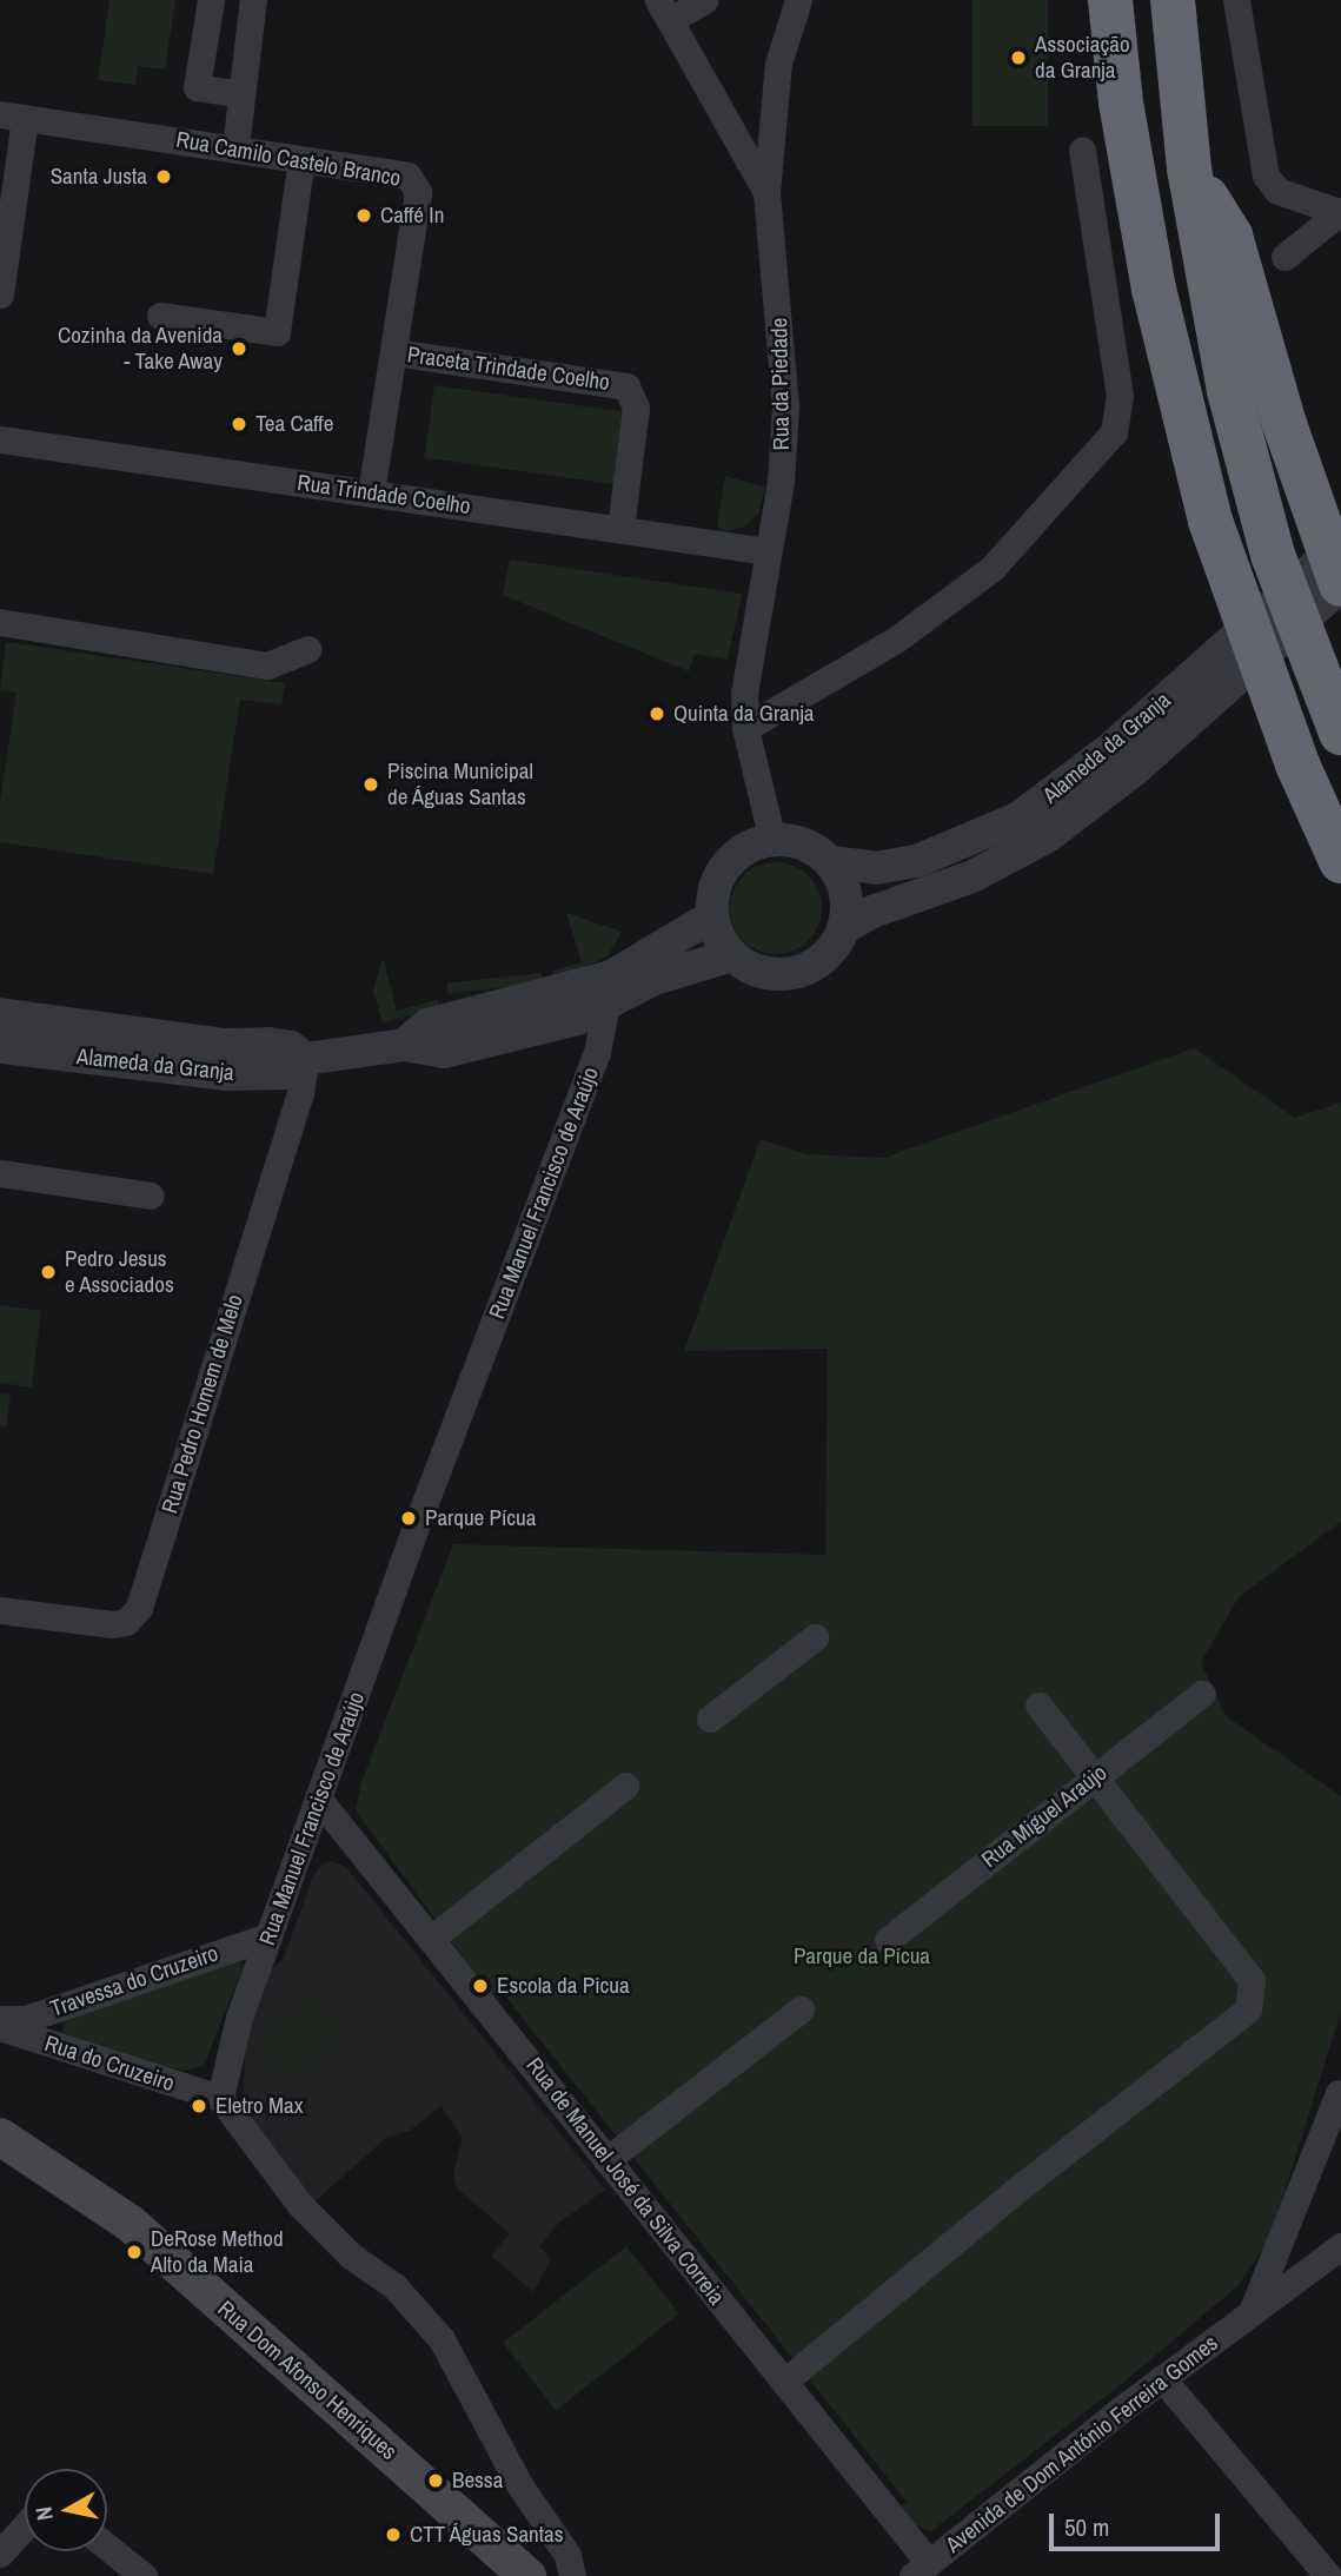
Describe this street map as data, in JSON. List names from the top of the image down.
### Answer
{
  "streets": {
    "main road": ["Rua Dom Afonso Henriques"],
    "street": [
      "Rua Camilo Castelo Branco",
      "Praceta Trindade Coelho",
      "Rua da Piedade",
      "Rua Trindade Coelho",
      "Alameda da Granja",
      "Rua Manuel Francisco de Araújo",
      "Rua Pedro Homem de Melo",
      "Rua Miguel Araújo",
      "Travessa do Cruzeiro",
      "Rua do Cruzeiro",
      "Rua de Manuel José da Silva Correia",
      "Avenida de Dom António Ferreira Gomes"
    ]
  },
  "crossings": [
    ["Rua Camilo Castelo Branco", "Praceta Trindade Coelho"],
    ["Rua Camilo Castelo Branco", "Rua Trindade Coelho"],
    ["Praceta Trindade Coelho", "Rua Trindade Coelho"],
    ["Rua da Piedade", "Rua Trindade Coelho"],
    ["Rua da Piedade", "Alameda da Granja"],
    ["Alameda da Granja", "Rua Manuel Francisco de Araújo"],
    ["Alameda da Granja", "Rua Pedro Homem de Melo"],
    ["Rua Manuel Francisco de Araújo", "Travessa do Cruzeiro"],
    ["Rua Manuel Francisco de Araújo", "Rua do Cruzeiro"],
    ["Rua Manuel Francisco de Araújo", "Rua de Manuel José da Silva Correia"],
    ["Rua de Manuel José da Silva Correia", "Avenida de Dom António Ferreira Gomes"]
  ],
  "parks": ["Parque da Pícua"],
  "places": [
    "Associação da Granja",
    "Santa Justa",
    "Caffé In",
    "Cozinha da Avenida - Take Away",
    "Tea Caffe",
    "Quinta da Granja",
    "Piscina Municipal de Águas Santas",
    "Pedro Jesus e Associados",
    "Parque Pícua",
    "Escola da Picua",
    "Eletro Max",
    "DeRose Method Alto da Maia",
    "Bessa",
    "CTT Águas Santas"
  ],
  "scale_bar": "50 m",
  "north": "left"
}
